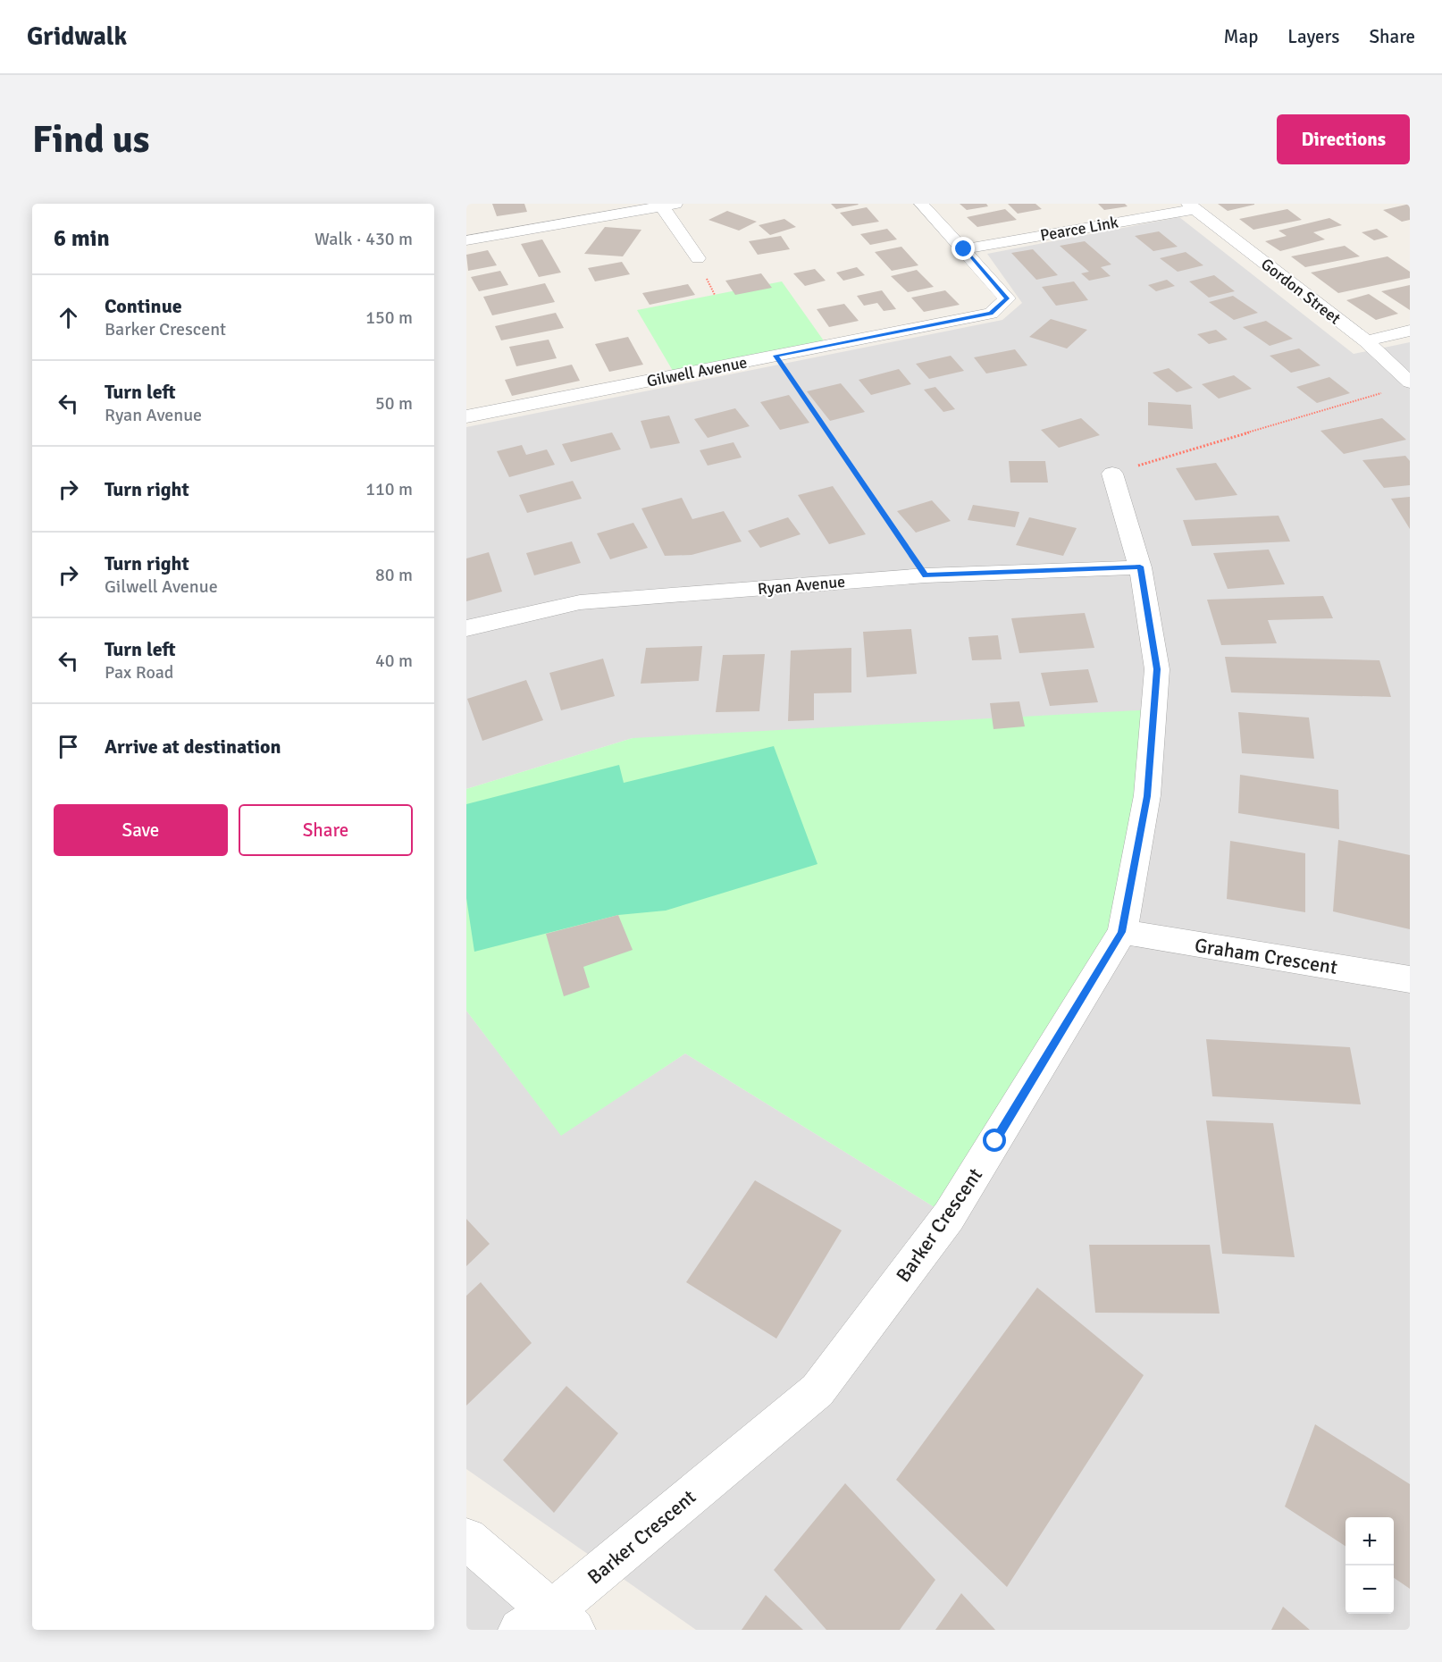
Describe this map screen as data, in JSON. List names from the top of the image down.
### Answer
{
  "streets": {
    "street": [
      "Pearce Link",
      "Gordon Street",
      "Gilwell Avenue",
      "Ryan Avenue",
      "Graham Crescent",
      "Barker Crescent"
    ]
  },
  "crossings": [
    ["Pearce Link", "Gordon Street"],
    ["Pearce Link", "Gilwell Avenue"],
    ["Ryan Avenue", "Barker Crescent"],
    ["Graham Crescent", "Barker Crescent"]
  ],
  "page": {
    "header": "Gridwalk",
    "nav": ["Map", "Layers", "Share"],
    "buttons": [
      "Directions",
      ["Save", "Share"]
    ],
    "title": "Find us",
    "heading": ["6 min", "Walk · 430 m"],
    "list": [
      ["Continue", "Barker Crescent", "150 m"],
      ["Turn left", "Ryan Avenue", "50 m"],
      ["Turn right", "110 m"],
      ["Turn right", "Gilwell Avenue", "80 m"],
      ["Turn left", "Pax Road", "40 m"],
      "Arrive at destination"
    ],
    "map_buttons": ["+", "−"]
  }
}
